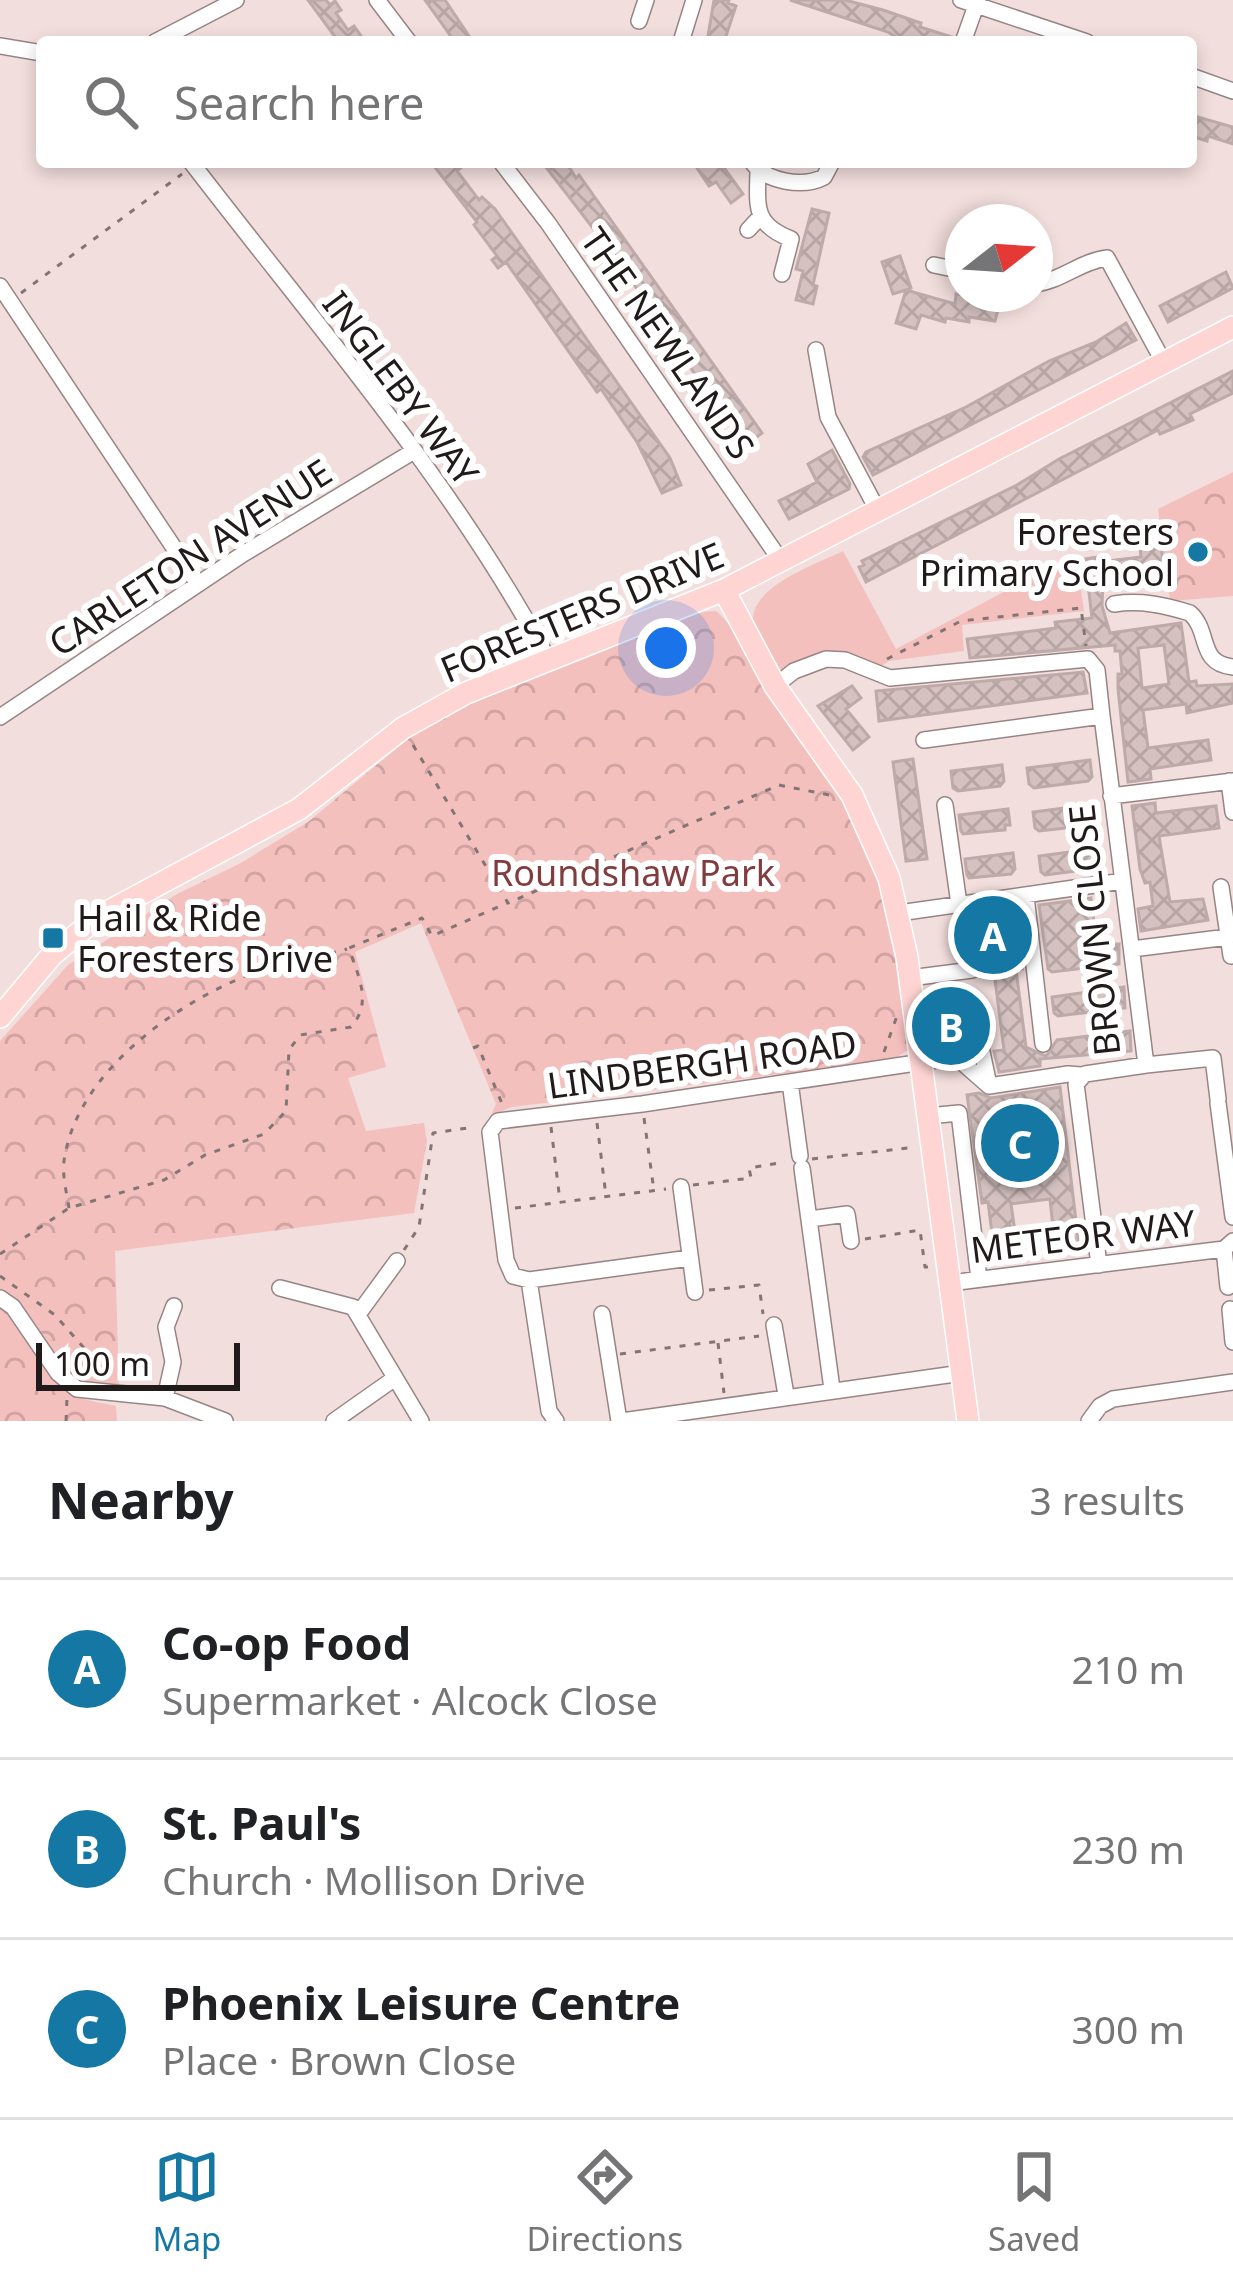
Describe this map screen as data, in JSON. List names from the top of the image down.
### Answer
{
  "streets": {
    "main road": ["FORESTERS DRIVE"],
    "street": [
      "THE NEWLANDS",
      "INGLEBY WAY",
      "CARLETON AVENUE",
      "BROWN CLOSE",
      "LINDBERGH ROAD",
      "METEOR WAY"
    ]
  },
  "crossings": [
    ["THE NEWLANDS", "FORESTERS DRIVE"],
    ["INGLEBY WAY", "CARLETON AVENUE"],
    ["INGLEBY WAY", "FORESTERS DRIVE"],
    ["BROWN CLOSE", "METEOR WAY"]
  ],
  "parks": ["Roundshaw Park"],
  "places": {
    "other": ["Foresters Primary School"],
    "transit": ["Hail & Ride Foresters Drive"]
  },
  "scale_bar": "100 m",
  "north": "right",
  "page": {
    "search": "Search here",
    "pins": ["A", "B", "C"],
    "scale": "100 m",
    "heading": ["Nearby", "3 results"],
    "list": [
      {
        "mark": "A",
        "name": "Co-op Food",
        "note": "Supermarket · Alcock Close",
        "value": "210 m"
      },
      {
        "mark": "B",
        "name": "St. Paul's",
        "note": "Church · Mollison Drive",
        "value": "230 m"
      },
      {
        "mark": "C",
        "name": "Phoenix Leisure Centre",
        "note": "Place · Brown Close",
        "value": "300 m"
      }
    ],
    "nav": ["Map", "Directions", "Saved"]
  }
}
